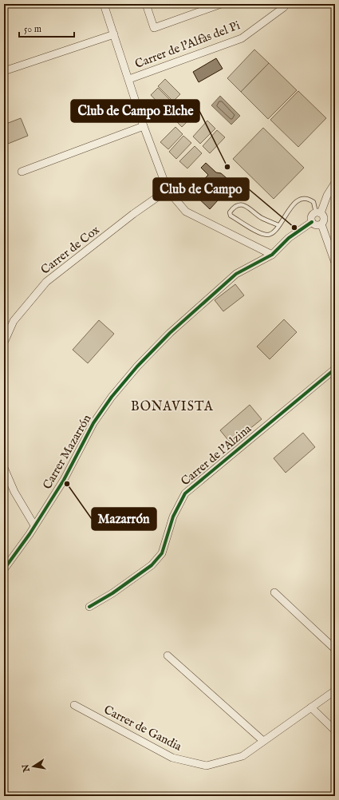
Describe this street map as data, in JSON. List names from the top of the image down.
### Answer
{
  "streets": {
    "street": [
      "Carrer de l'Alfàs del Pi",
      "Carrer de Cox",
      "Carrer Mazarrón",
      "Carrer de l'Alzina",
      "Carrer de Gandia"
    ]
  },
  "districts": ["BONAVISTA"],
  "places": ["Club de Campo Elche", "Club de Campo", "Mazarrón"],
  "scale_bar": "50 m",
  "north": "left"
}
